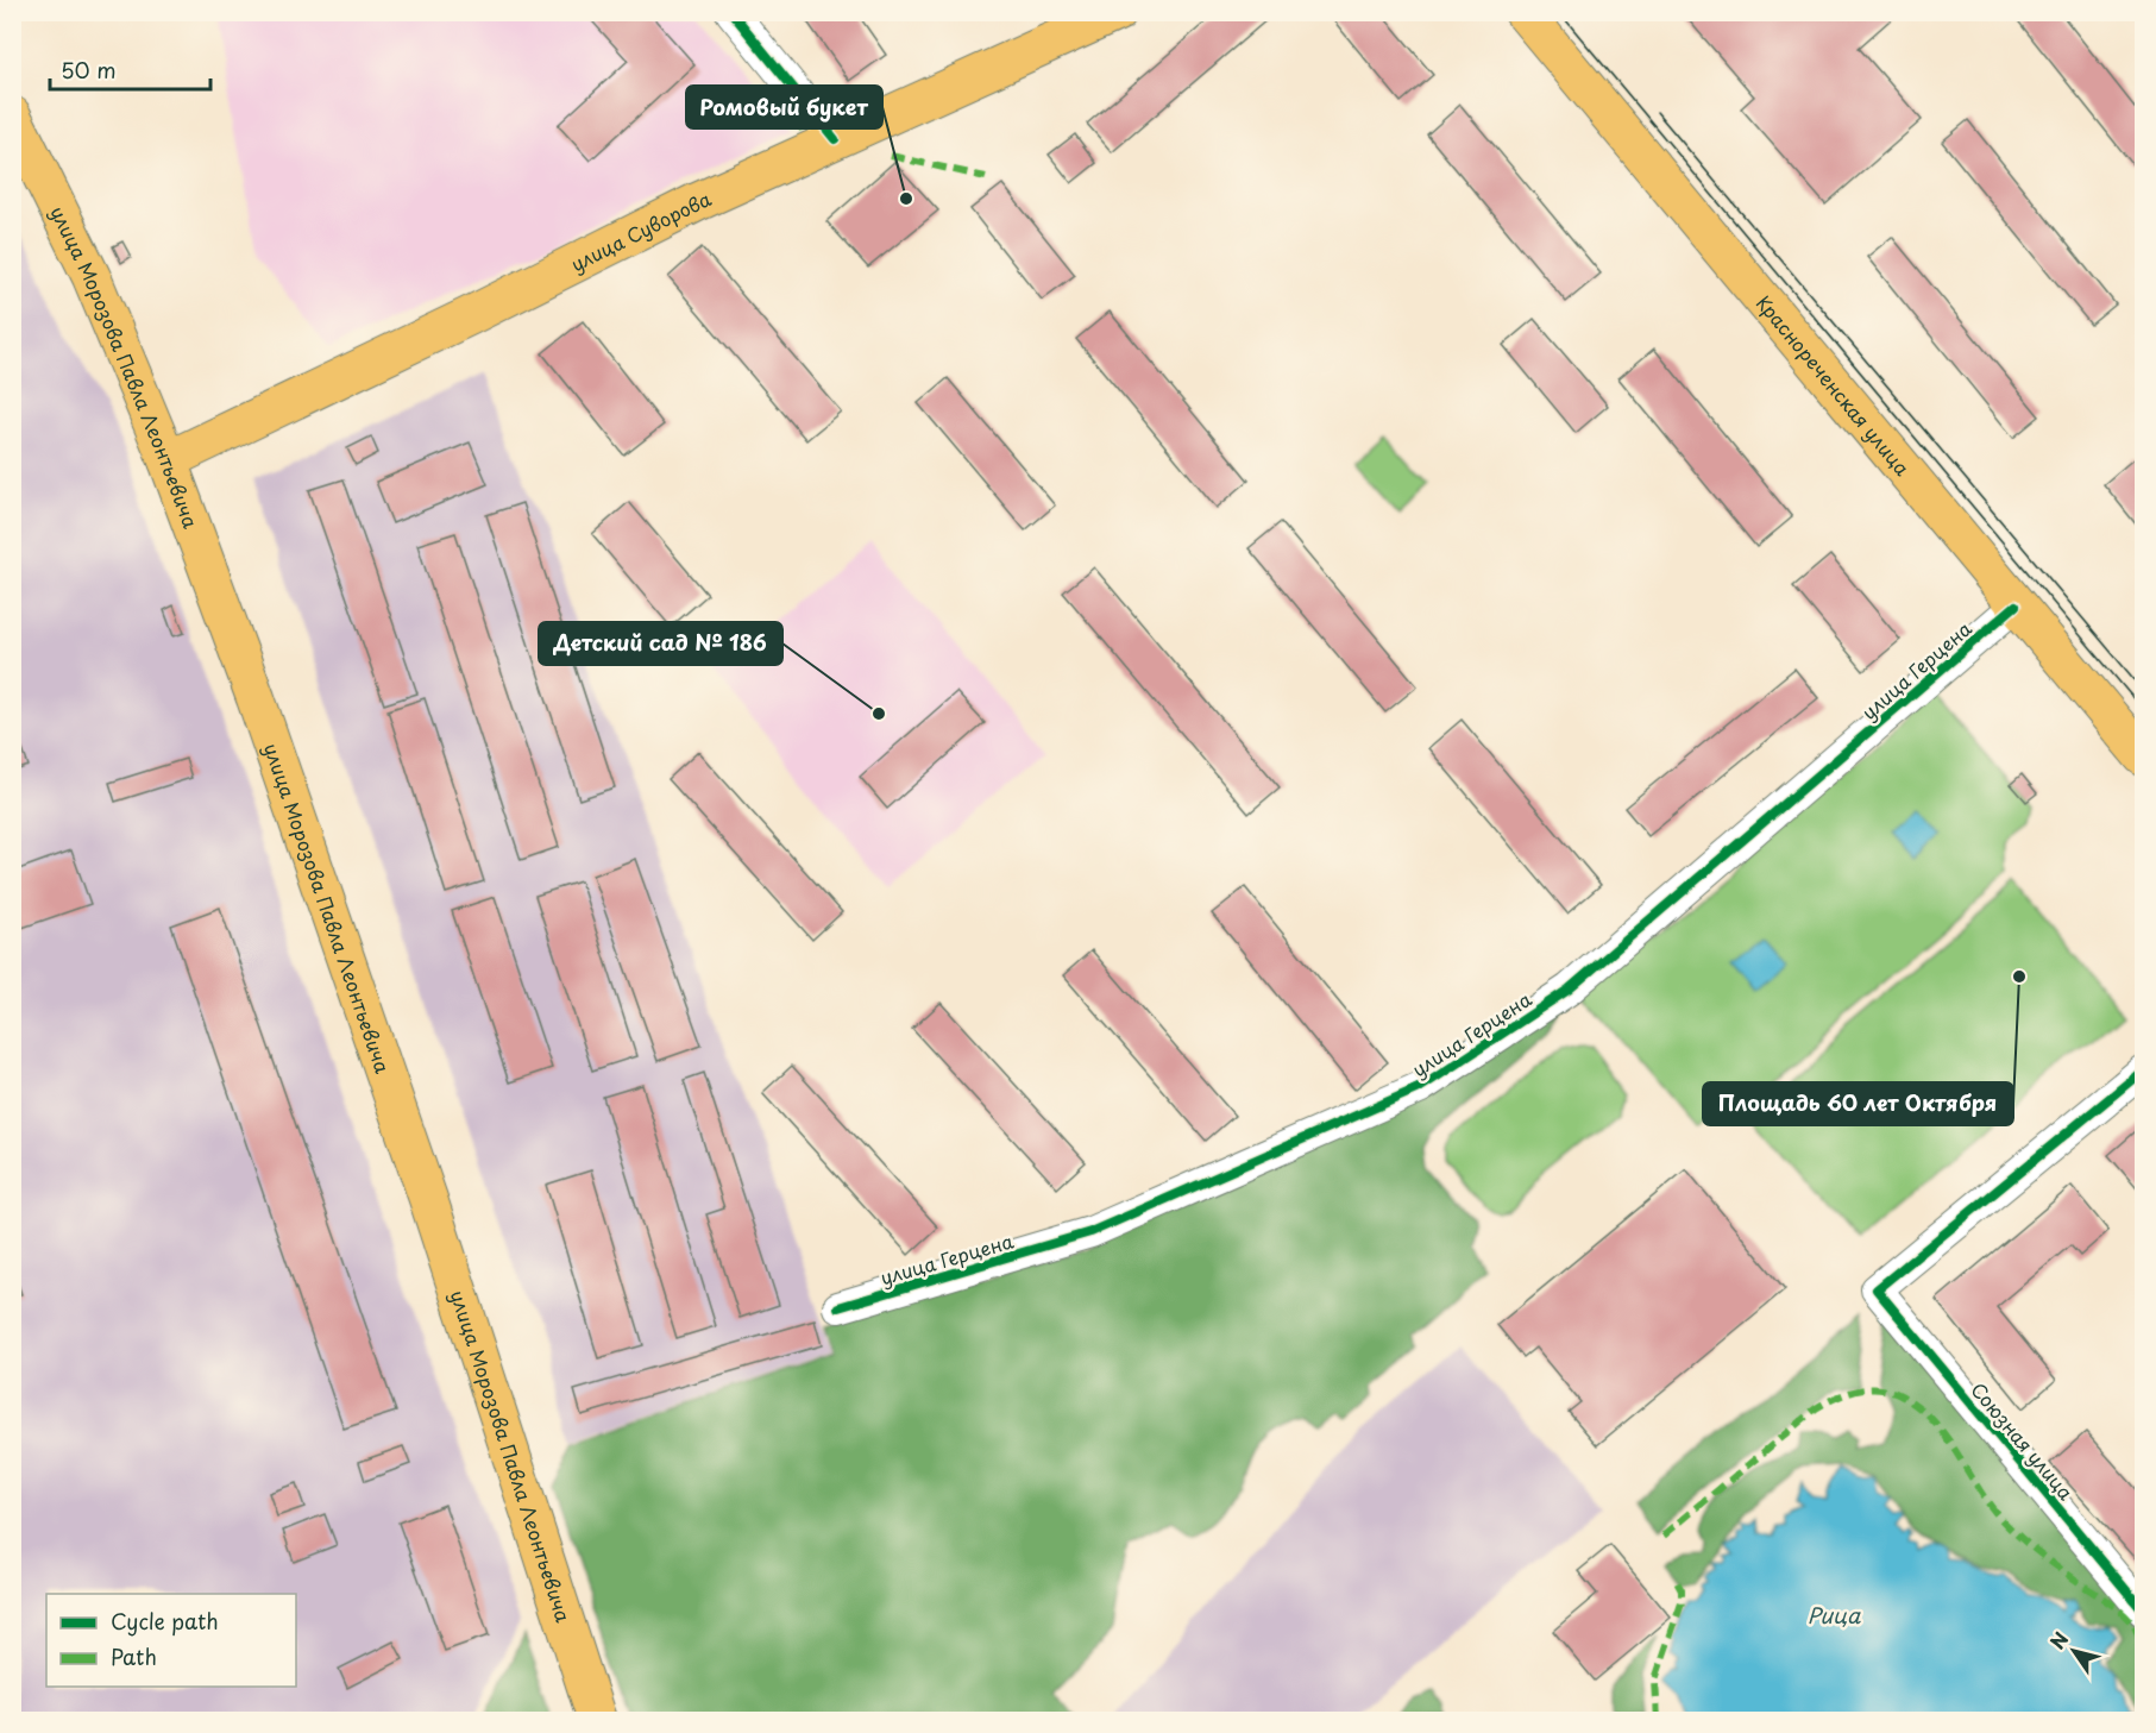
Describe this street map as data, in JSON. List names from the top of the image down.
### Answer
{
  "streets": {
    "main road": ["улица Суворова", "улица Морозова Павла Леонтьевича", "Краснореченская улица"],
    "street": ["улица Герцена", "Союзная улица"]
  },
  "crossings": [
    ["улица Суворова", "улица Морозова Павла Леонтьевича"],
    ["Краснореченская улица", "улица Герцена"]
  ],
  "water": ["Рица"],
  "places": ["Ромовый букет", "Детский сад № 186", "Площадь 60 лет Октября"],
  "legend": ["Cycle path", "Path"],
  "scale_bar": "50 m",
  "north": "top left"
}
